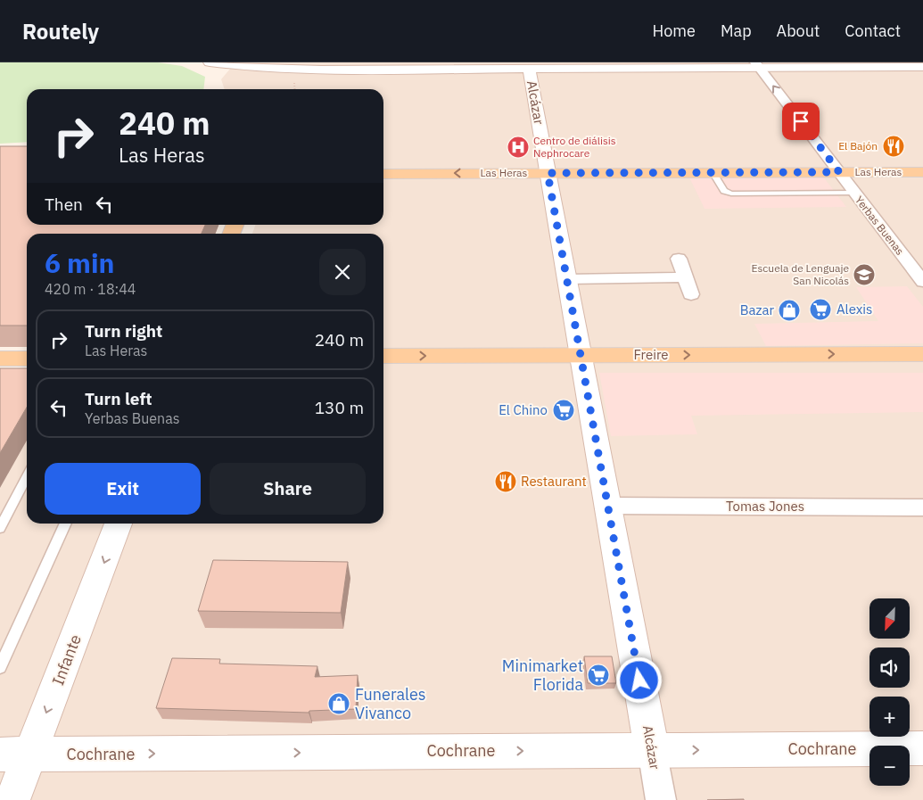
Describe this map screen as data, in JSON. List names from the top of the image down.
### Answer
{
  "streets": {
    "main road": ["Las Heras", "Freire"],
    "street": [
      "Alcázar",
      "Yerbas Buenas",
      "Tomas Jones",
      "Infante",
      "Cochrane"
    ]
  },
  "crossings": [
    ["Alcázar", "Las Heras"],
    ["Alcázar", "Freire"],
    ["Alcázar", "Tomas Jones"],
    ["Alcázar", "Cochrane"],
    ["Las Heras", "Yerbas Buenas"],
    ["Infante", "Cochrane"]
  ],
  "one_way": [
    "Yerbas Buenas",
    "Freire",
    "Infante",
    "Cochrane"
  ],
  "places": {
    "restaurant": ["El Bajón", "Restaurant"],
    "hospital": ["Centro de diálisis Nephrocare"],
    "school or university": ["Escuela de Lenguaje San Nicolás"],
    "supermarket": ["Alexis", "El Chino", "Minimarket Florida"],
    "shop": ["Bazar", "Funerales Vivanco"]
  },
  "north": "bottom left",
  "page": {
    "header": "Routely",
    "nav": [
      "Home",
      "Map",
      "About",
      "Contact"
    ],
    "turn": ["240 m", "Las Heras"],
    "then": "Then",
    "heading": ["6 min", "420 m · 18:44"],
    "list": [
      {
        "name": "Turn right",
        "note": "Las Heras",
        "value": "240 m"
      },
      {
        "name": "Turn left",
        "note": "Yerbas Buenas",
        "value": "130 m"
      }
    ],
    "buttons": ["Exit", "Share"],
    "map_buttons": ["+", "−"]
  }
}
